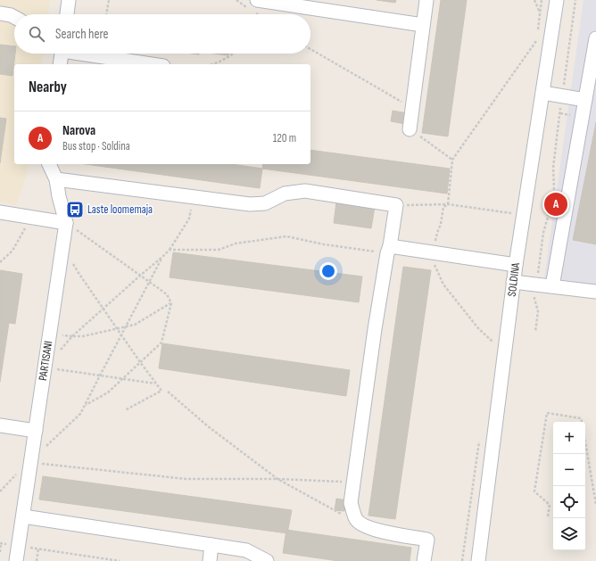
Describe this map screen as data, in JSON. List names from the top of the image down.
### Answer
{
  "streets": {
    "street": ["SOLDINA", "PARTISANI"]
  },
  "places": {
    "bus stop": ["Laste loomemaja"]
  },
  "page": {
    "search": "Search here",
    "heading": "Nearby",
    "list": [
      {
        "mark": "A",
        "name": "Narova",
        "note": "Bus stop · Soldina",
        "value": "120 m"
      }
    ],
    "pins": "A",
    "map_buttons": ["+", "−"]
  }
}
